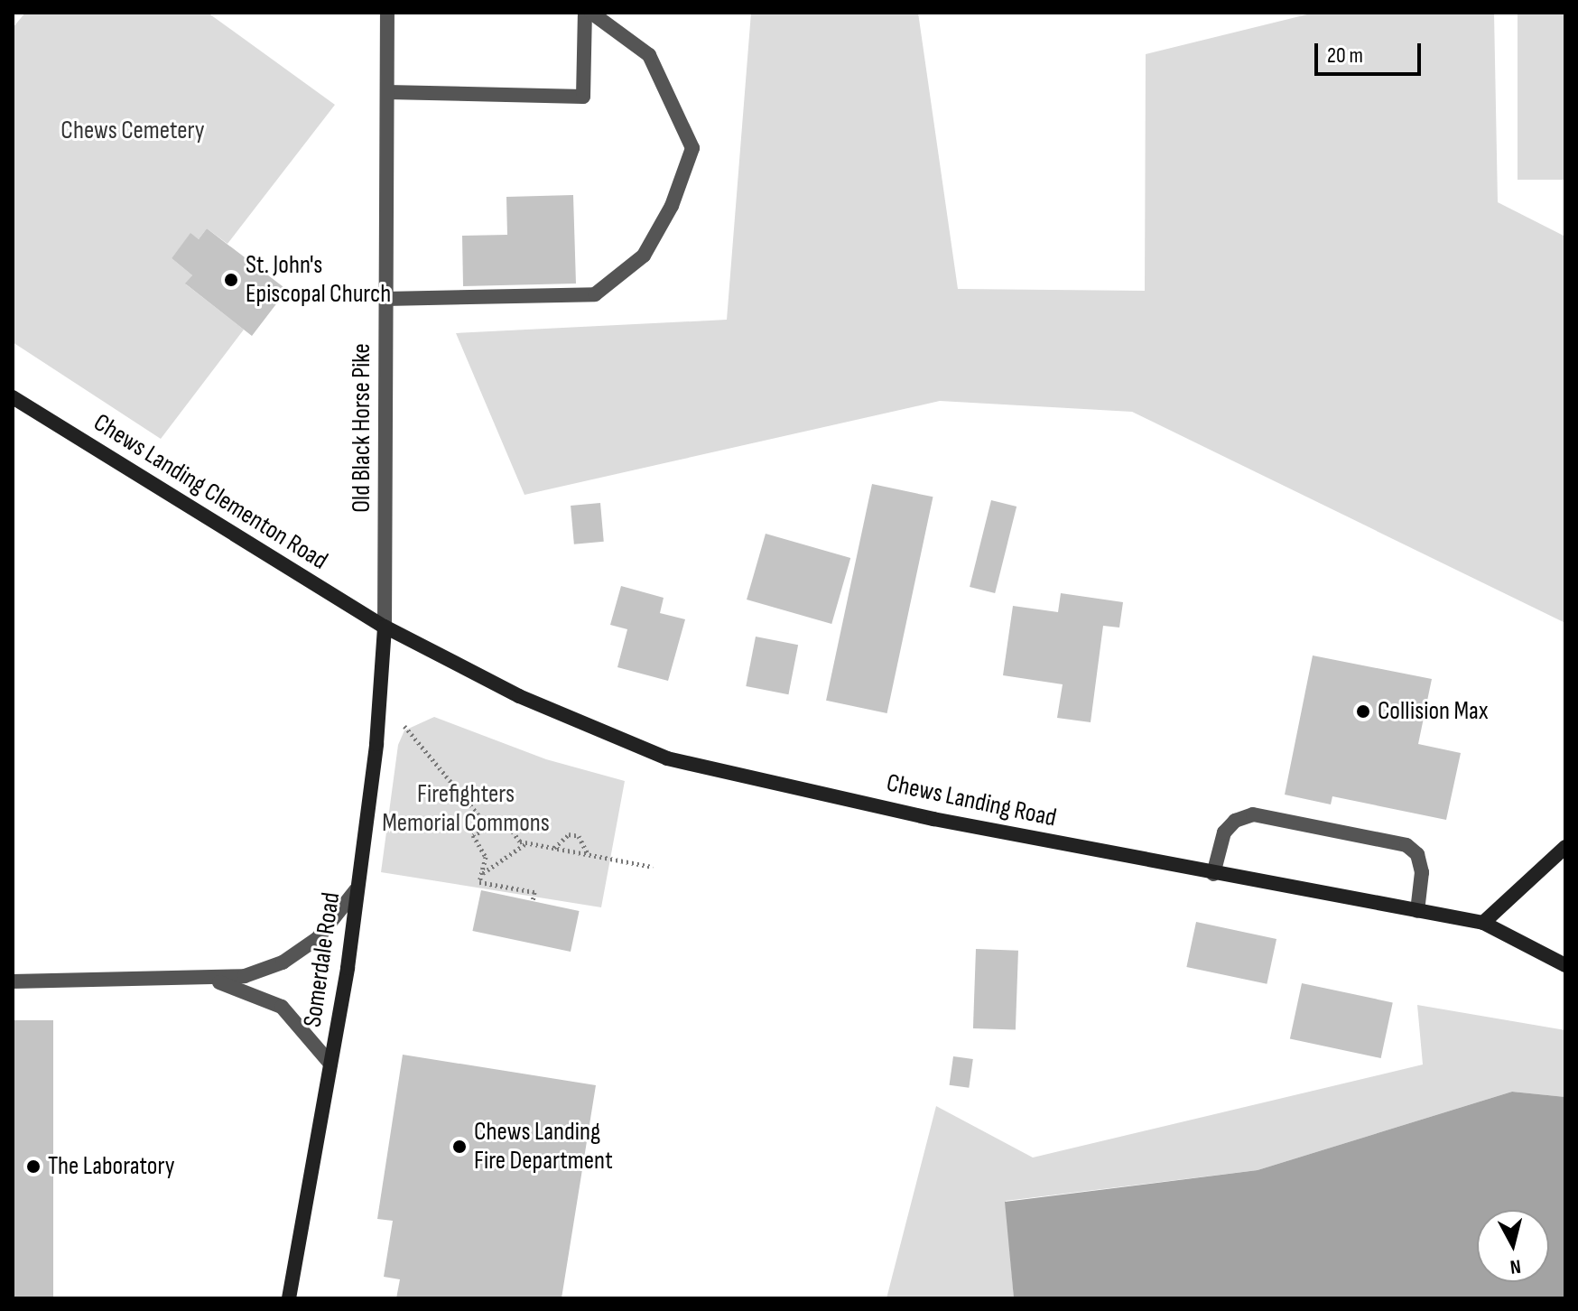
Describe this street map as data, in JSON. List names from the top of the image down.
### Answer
{
  "streets": {
    "main road": ["Chews Landing Clementon Road", "Chews Landing Road", "Somerdale Road"],
    "street": ["Old Black Horse Pike"]
  },
  "crossings": [
    ["Old Black Horse Pike", "Chews Landing Clementon Road"],
    ["Old Black Horse Pike", "Chews Landing Road"],
    ["Old Black Horse Pike", "Somerdale Road"],
    ["Chews Landing Clementon Road", "Chews Landing Road"],
    ["Chews Landing Clementon Road", "Somerdale Road"],
    ["Chews Landing Road", "Somerdale Road"]
  ],
  "parks": ["Chews Cemetery", "Firefighters Memorial Commons"],
  "places": [
    "St. John's Episcopal Church",
    "Collision Max",
    "Chews Landing Fire Department",
    "The Laboratory"
  ],
  "scale_bar": "20 m",
  "north": "bottom"
}
